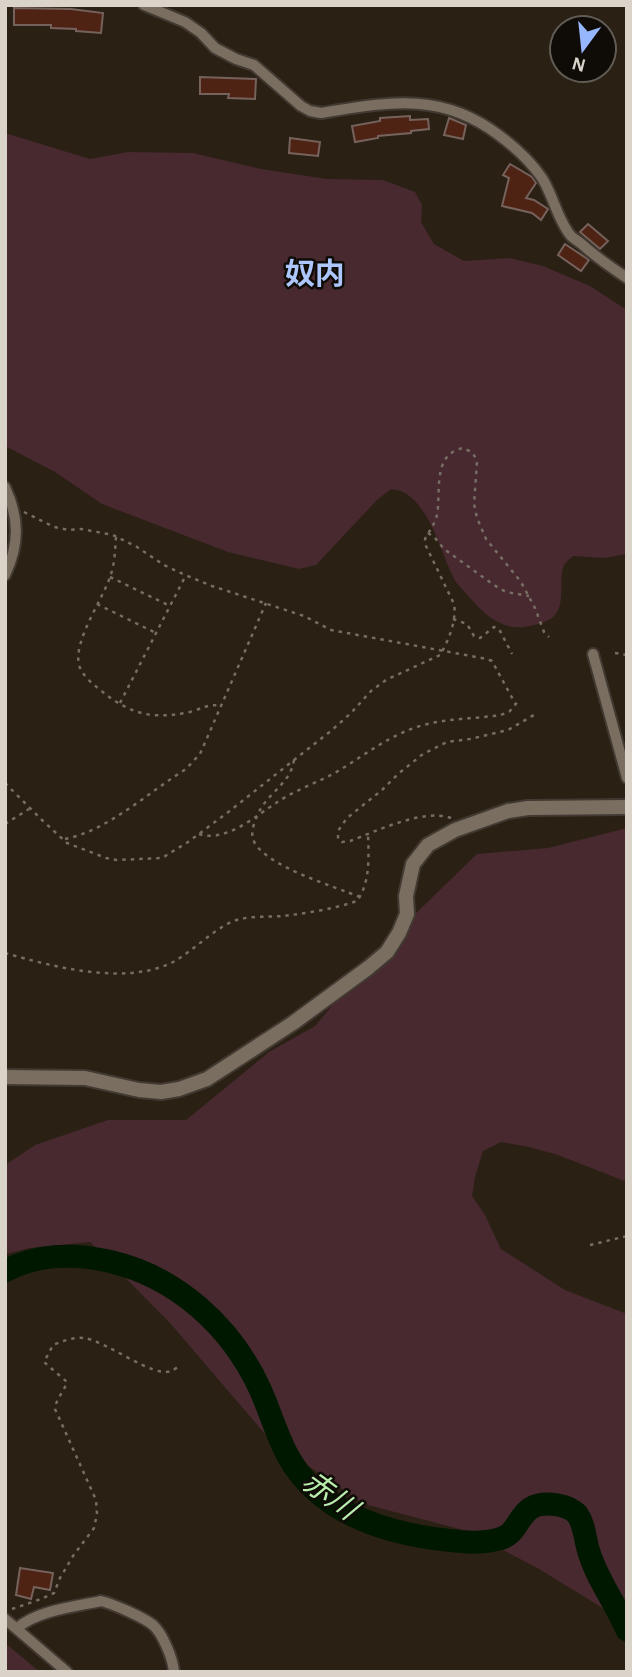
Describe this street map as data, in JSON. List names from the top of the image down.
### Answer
{
  "districts": ["奴内"],
  "water": ["赤川"],
  "north": "bottom"
}
